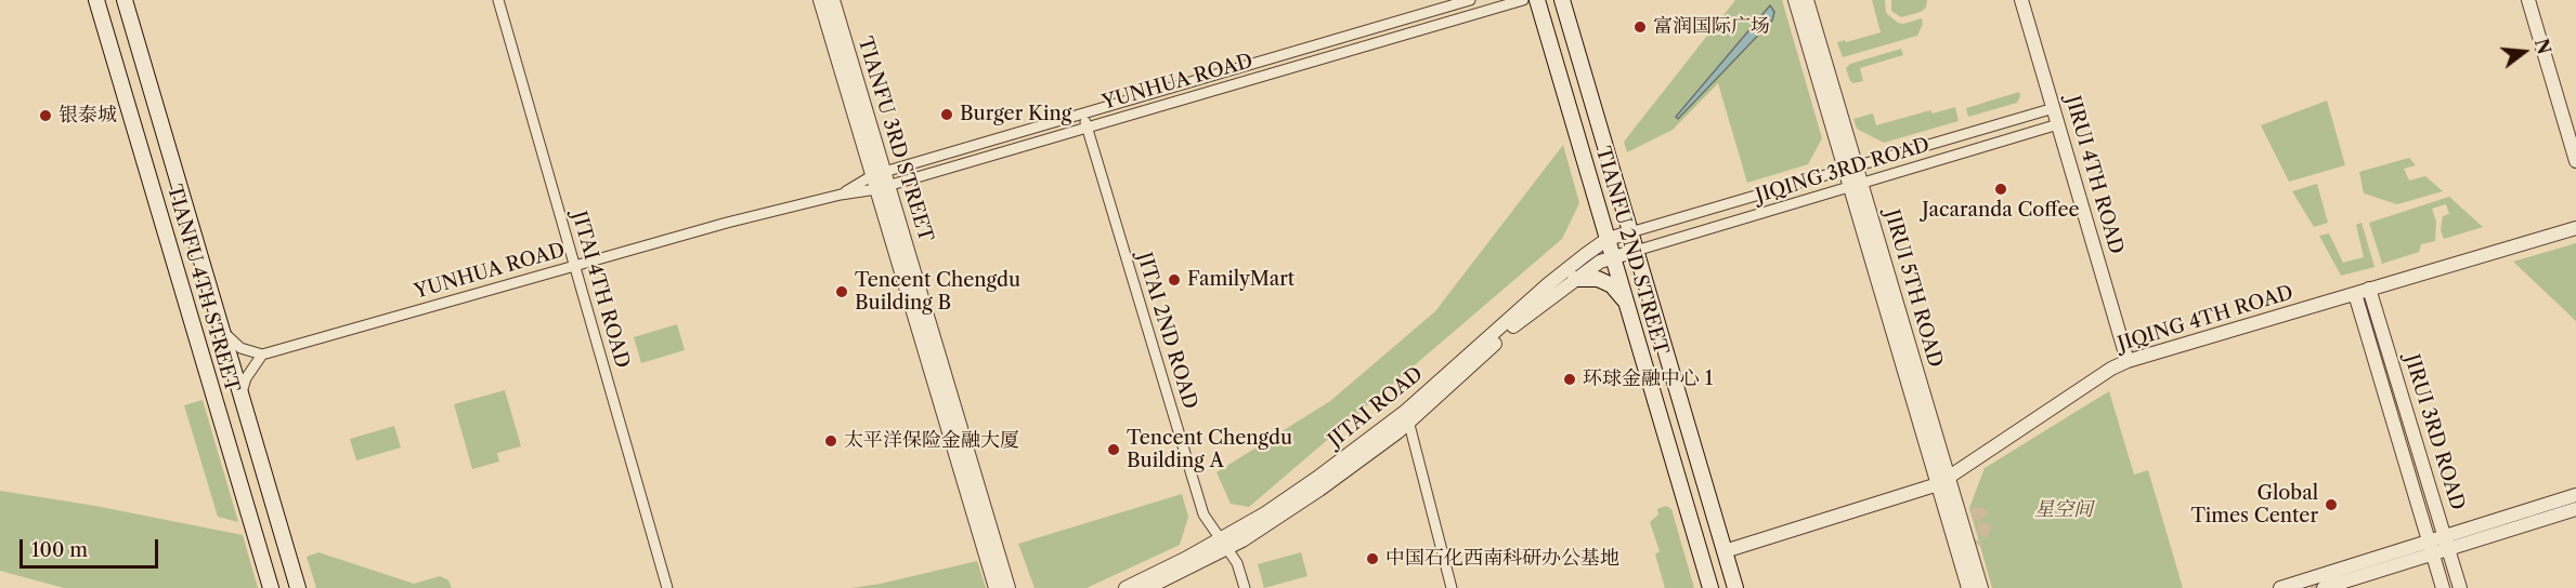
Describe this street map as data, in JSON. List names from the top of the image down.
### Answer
{
  "streets": {
    "main road": ["TIANFU 2ND STREET", "TIANFU 4TH STREET"],
    "street": [
      "YUNHUA ROAD",
      "TIANFU 3RD STREET",
      "JIQING 3RD ROAD",
      "JIRUI 4TH ROAD",
      "JIRUI 5TH ROAD",
      "JITAI 4TH ROAD",
      "JIQING 4TH ROAD",
      "JITAI 2ND ROAD",
      "JITAI ROAD",
      "JIRUI 3RD ROAD"
    ]
  },
  "crossings": [
    ["YUNHUA ROAD", "TIANFU 3RD STREET"],
    ["YUNHUA ROAD", "JITAI 4TH ROAD"],
    ["YUNHUA ROAD", "JITAI 2ND ROAD"],
    ["JIQING 3RD ROAD", "JIRUI 4TH ROAD"],
    ["JIQING 3RD ROAD", "TIANFU 2ND STREET"],
    ["JIQING 3RD ROAD", "JIRUI 5TH ROAD"],
    ["JIQING 3RD ROAD", "JITAI ROAD"],
    ["JIRUI 4TH ROAD", "JIQING 4TH ROAD"],
    ["TIANFU 2ND STREET", "JIQING 4TH ROAD"],
    ["TIANFU 2ND STREET", "JITAI ROAD"],
    ["JIRUI 5TH ROAD", "JIQING 4TH ROAD"],
    ["JIQING 4TH ROAD", "JIRUI 3RD ROAD"],
    ["JITAI 2ND ROAD", "JITAI ROAD"]
  ],
  "parks": ["星空间"],
  "places": [
    "富润国际广场",
    "Burger King",
    "银泰城",
    "Jacaranda Coffee",
    "FamilyMart",
    "Tencent Chengdu Building B",
    "环球金融中心 1",
    "太平洋保险金融大厦",
    "Tencent Chengdu Building A",
    "Global Times Center",
    "中国石化西南科研办公基地"
  ],
  "scale_bar": "100 m",
  "north": "right"
}
